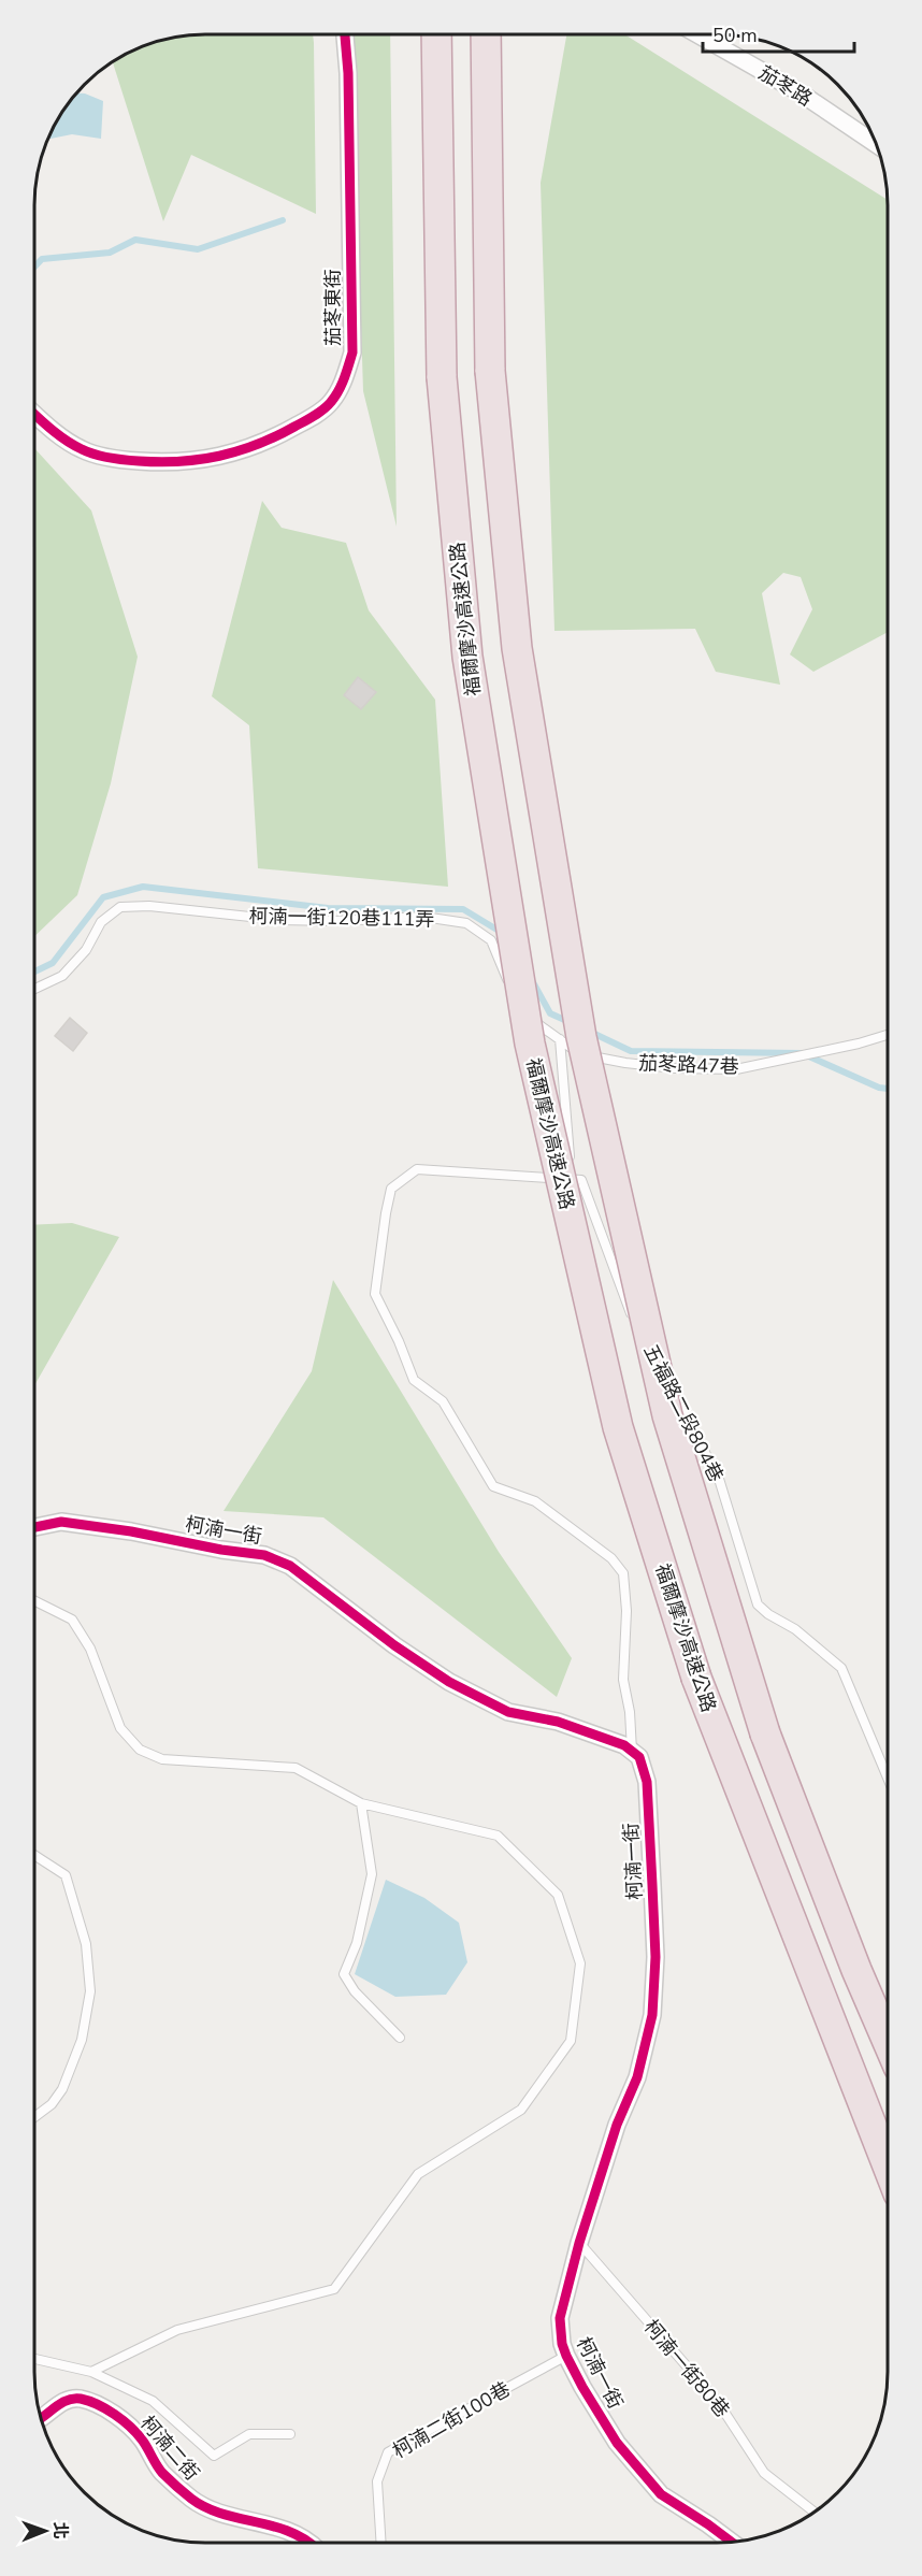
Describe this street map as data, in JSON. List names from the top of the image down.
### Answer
{
  "streets": {
    "highway": ["福爾摩沙高速公路"],
    "street": [
      "茄苳路",
      "茄苳東街",
      "柯湳一街",
      "柯湳二街"
    ],
    "lane": [
      "柯湳一街120巷111弄",
      "茄苳路47巷",
      "五福路二段804巷",
      "柯湳一街80巷",
      "柯湳二街100巷"
    ]
  },
  "crossings": [
    ["柯湳一街120巷111弄", "茄苳路47巷"],
    ["柯湳一街", "柯湳一街80巷"],
    ["柯湳一街", "柯湳二街100巷"]
  ],
  "scale_bar": "50 m",
  "north": "right"
}
